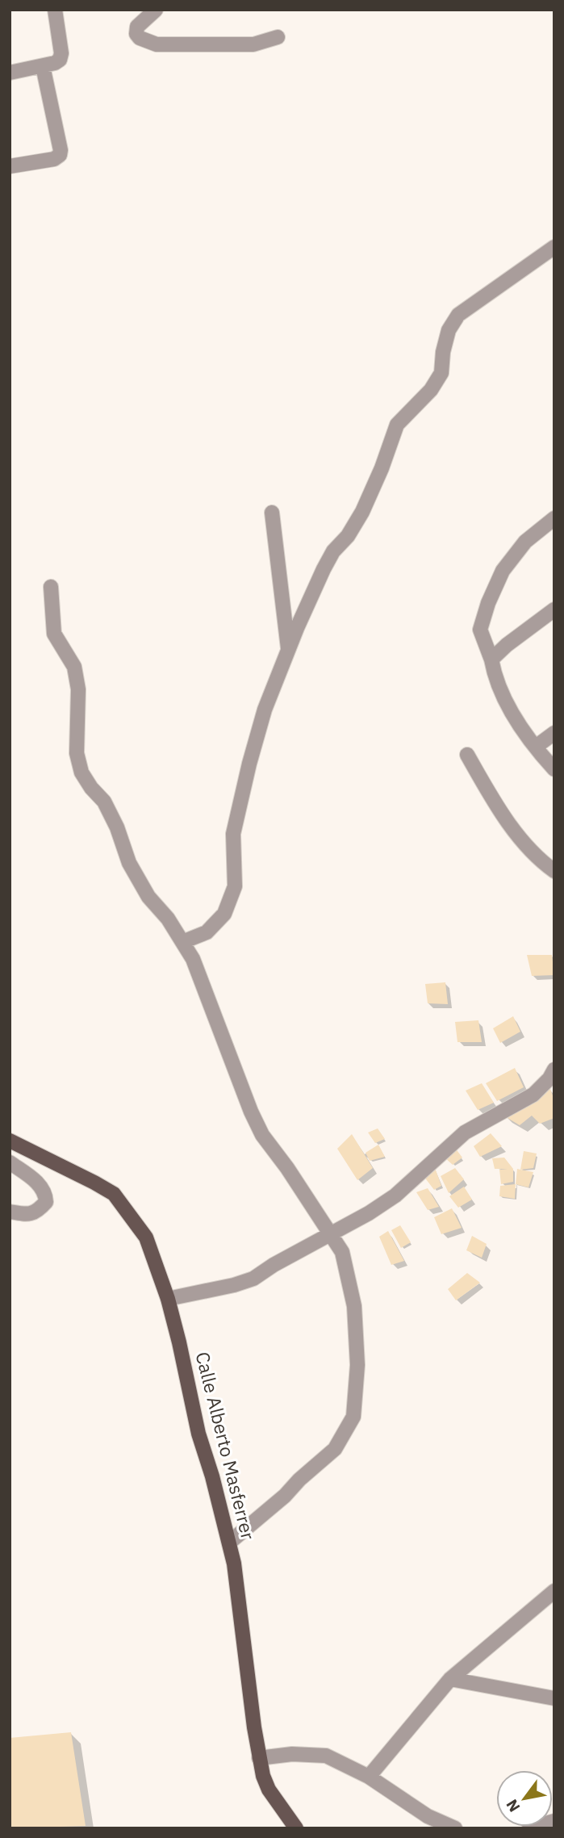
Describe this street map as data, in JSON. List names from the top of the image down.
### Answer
{
  "streets": {
    "main road": ["Calle Alberto Masferrer"]
  },
  "north": "bottom left"
}
